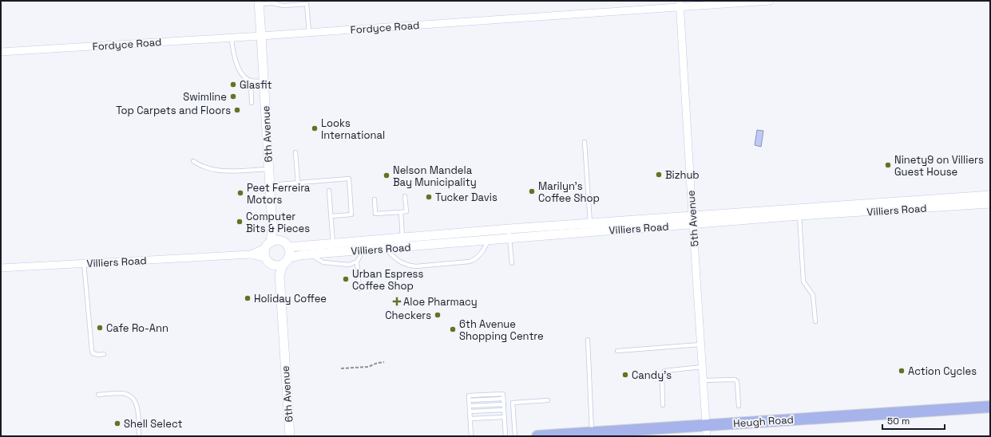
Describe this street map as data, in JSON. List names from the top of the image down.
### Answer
{
  "streets": {
    "main road": ["Heugh Road"],
    "street": [
      "Fordyce Road",
      "6th Avenue",
      "Villiers Road",
      "5th Avenue"
    ]
  },
  "crossings": [
    ["Fordyce Road", "6th Avenue"],
    ["Fordyce Road", "5th Avenue"],
    ["6th Avenue", "Villiers Road"],
    ["Villiers Road", "5th Avenue"],
    ["5th Avenue", "Heugh Road"]
  ],
  "places": {
    "other": [
      "Glasfit",
      "Swimline",
      "Top Carpets and Floors",
      "Looks International",
      "Ninety9 on Villiers Guest House",
      "Bizhub",
      "Nelson Mandela Bay Municipality",
      "Marilyn's Coffee Shop",
      "Peet Ferreira Motors",
      "Tucker Davis",
      "Computer Bits & Pieces",
      "Urban Espress Coffee Shop",
      "Holiday Coffee",
      "Checkers",
      "Cafe Ro-Ann",
      "6th Avenue Shopping Centre",
      "Action Cycles",
      "Candy's",
      "Shell Select"
    ],
    "health": ["Aloe Pharmacy"]
  },
  "scale_bar": "50 m"
}
